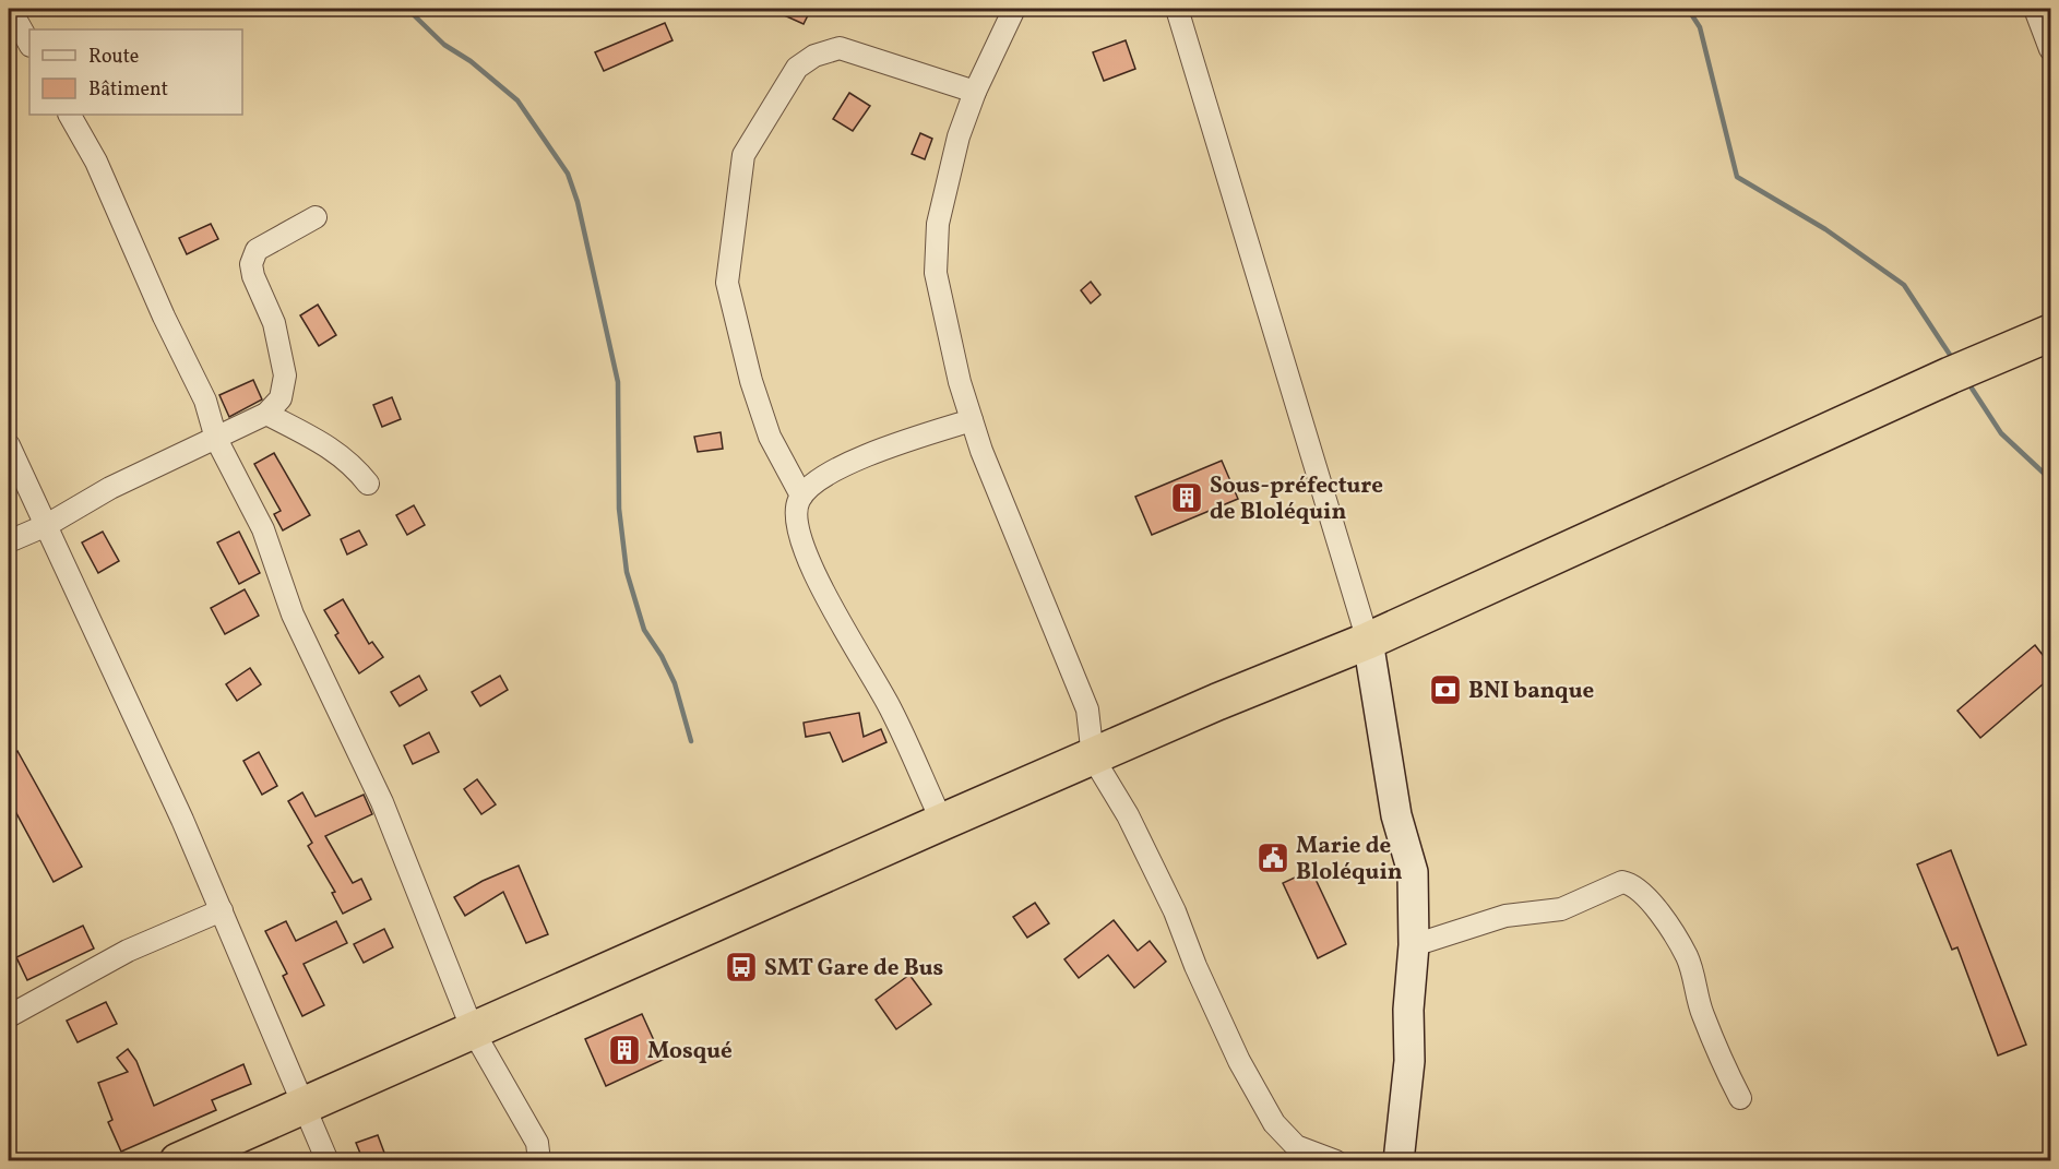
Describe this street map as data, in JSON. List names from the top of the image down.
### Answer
{
  "places": {
    "building": ["Sous-préfecture de Bloléquin", "Mosqué"],
    "bank": ["BNI banque"],
    "public building": ["Marie de Bloléquin"],
    "bus stop": ["SMT Gare de Bus"]
  },
  "legend": ["Route", "Bâtiment"]
}
